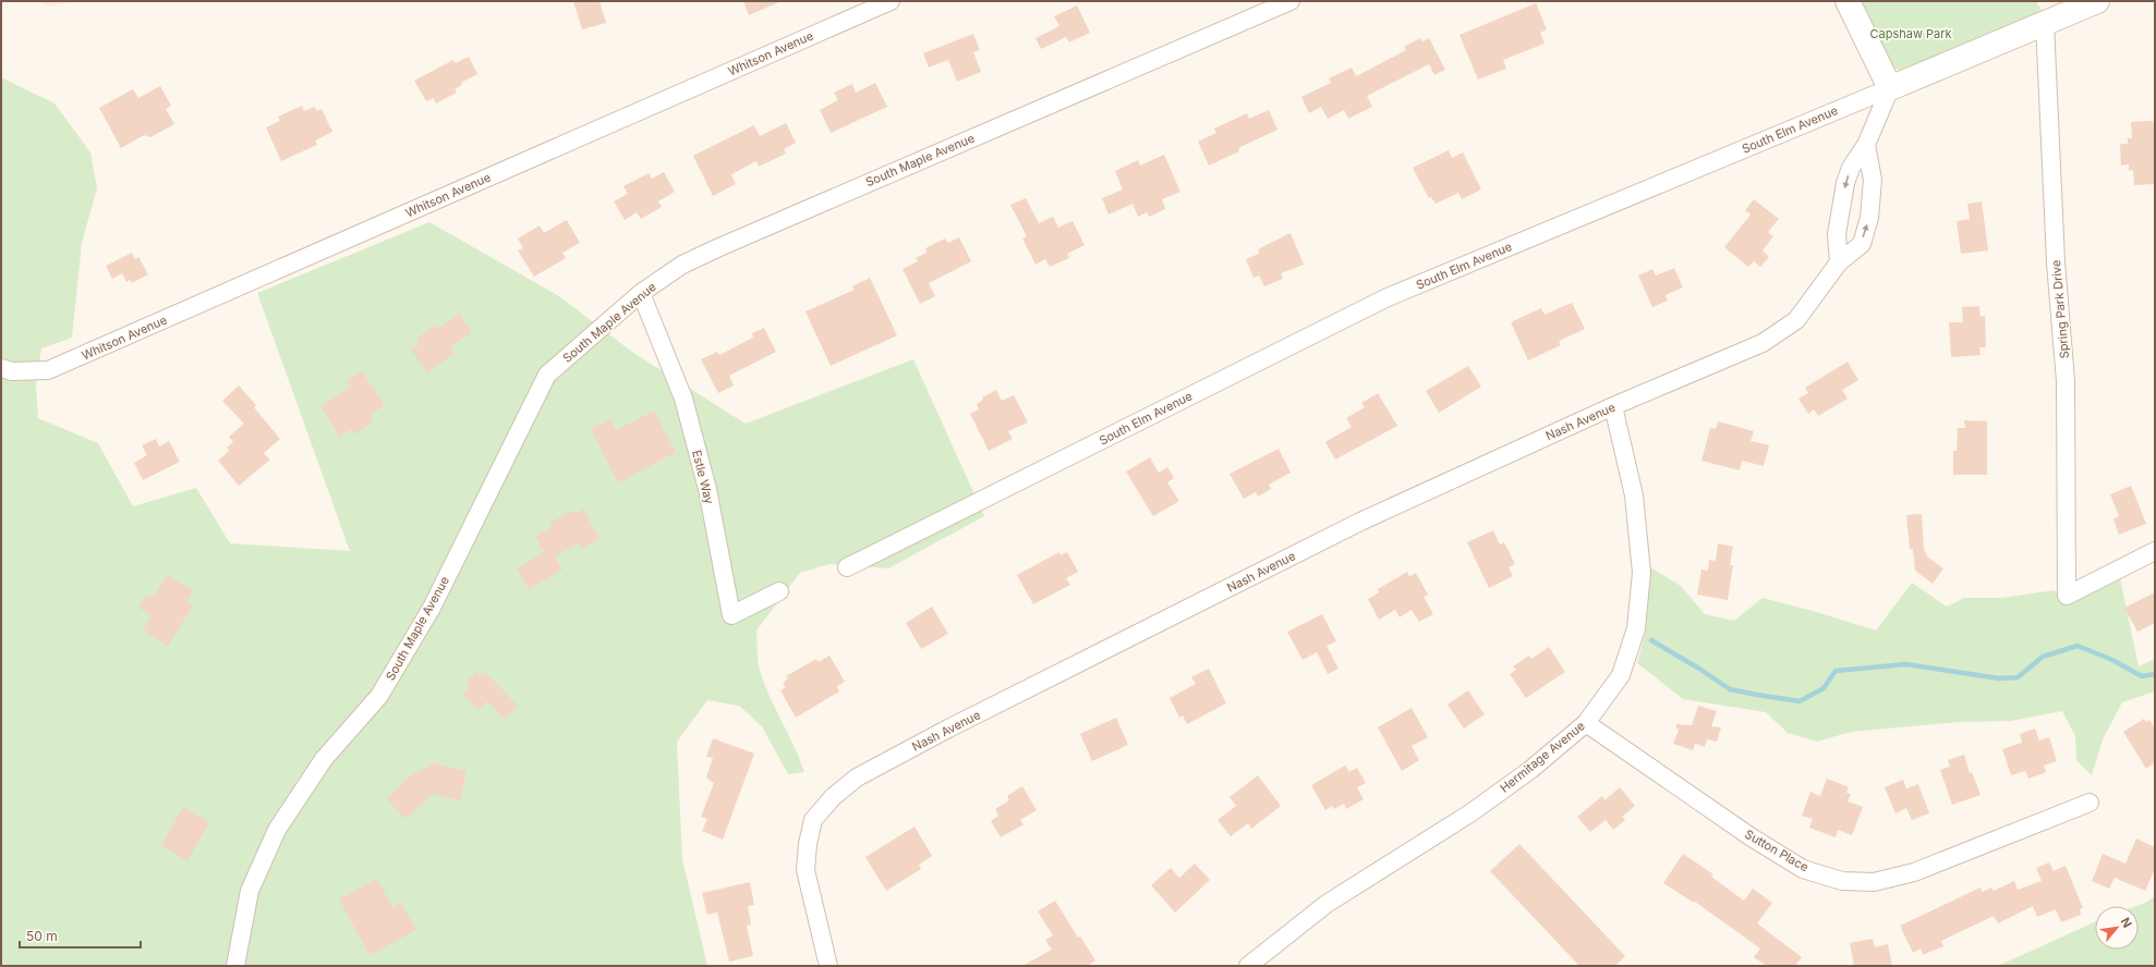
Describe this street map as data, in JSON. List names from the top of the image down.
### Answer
{
  "streets": {
    "street": [
      "Whitson Avenue",
      "South Elm Avenue",
      "South Maple Avenue",
      "Spring Park Drive",
      "Nash Avenue",
      "Estle Way",
      "Hermitage Avenue",
      "Sutton Place"
    ]
  },
  "crossings": [
    ["South Elm Avenue", "Spring Park Drive"],
    ["South Maple Avenue", "Estle Way"],
    ["Nash Avenue", "Hermitage Avenue"],
    ["Hermitage Avenue", "Sutton Place"]
  ],
  "parks": ["Capshaw Park"],
  "scale_bar": "50 m",
  "north": "top right"
}
